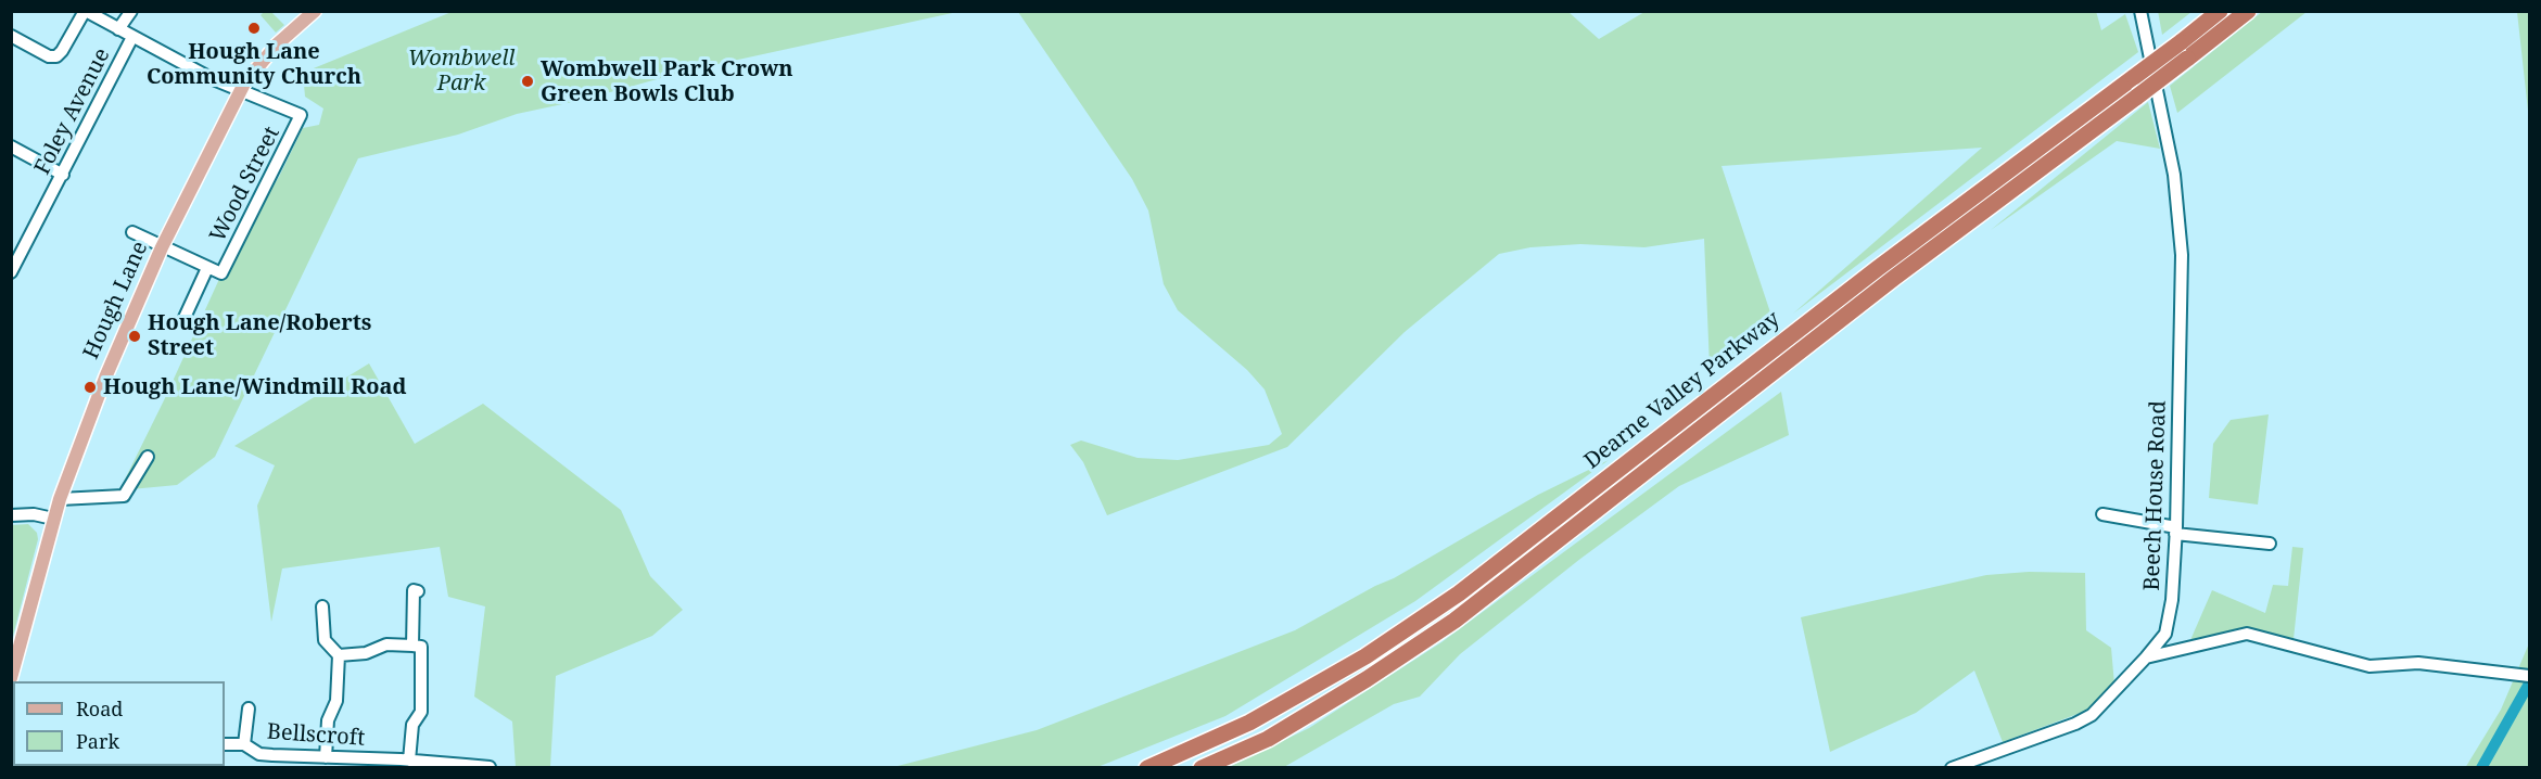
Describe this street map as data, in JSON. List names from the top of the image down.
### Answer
{
  "streets": {
    "highway": ["Dearne Valley Parkway"],
    "main road": ["Hough Lane"],
    "street": [
      "Foley Avenue",
      "Wood Street",
      "Beech House Road",
      "Bellscroft"
    ]
  },
  "crossings": [
    ["Wood Street", "Hough Lane"]
  ],
  "parks": ["Wombwell Park"],
  "places": [
    "Hough Lane Community Church",
    "Wombwell Park Crown Green Bowls Club",
    "Hough Lane/Roberts Street",
    "Hough Lane/Windmill Road"
  ],
  "legend": ["Road", "Park"]
}
